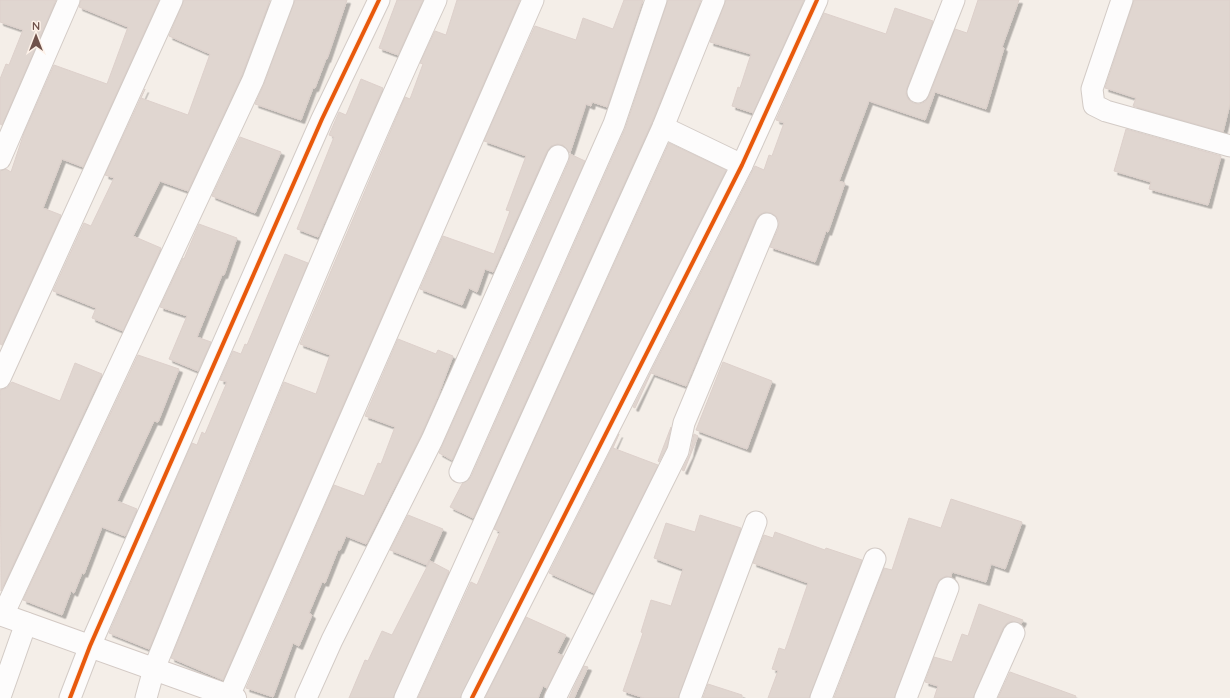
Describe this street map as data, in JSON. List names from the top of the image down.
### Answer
{
  "north": "top"
}
